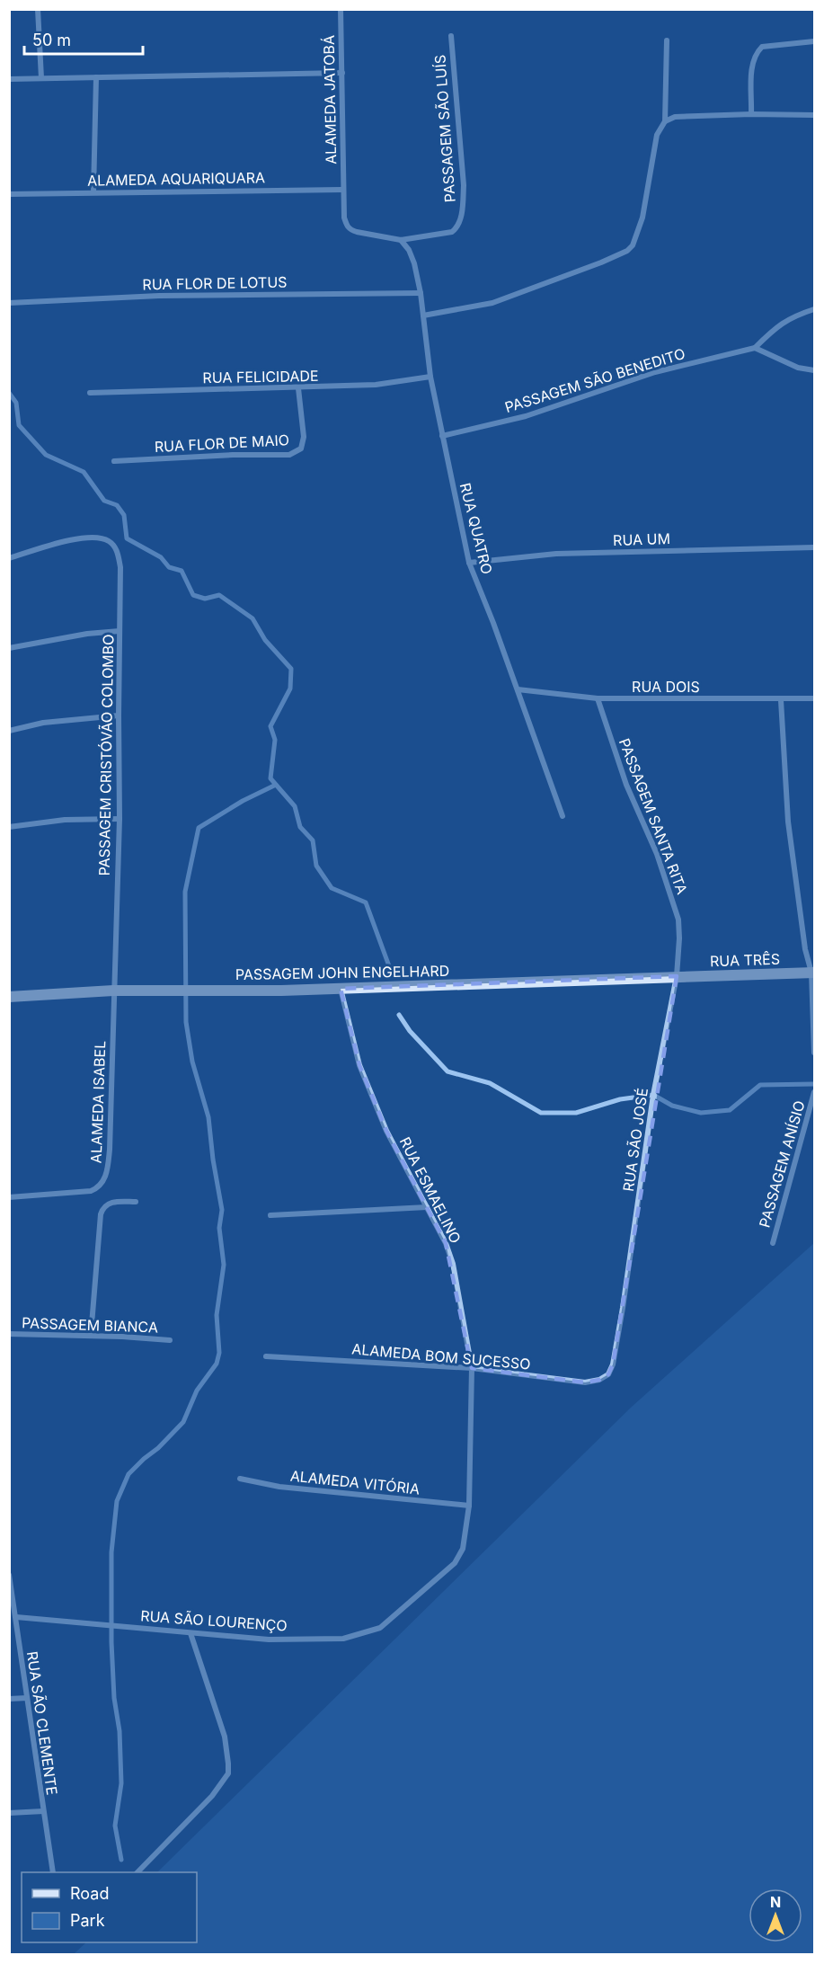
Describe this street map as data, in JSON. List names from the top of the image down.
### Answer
{
  "streets": {
    "main road": ["RUA TRÊS", "PASSAGEM JOHN ENGELHARD"],
    "street": [
      "ALAMEDA JATOBÁ",
      "PASSAGEM SÃO LUÍS",
      "ALAMEDA AQUARIQUARA",
      "RUA FLOR DE LOTUS",
      "RUA FELICIDADE",
      "PASSAGEM SÃO BENEDITO",
      "RUA FLOR DE MAIO",
      "RUA QUATRO",
      "RUA UM",
      "RUA DOIS",
      "PASSAGEM CRISTÓVÃO COLOMBO",
      "PASSAGEM SANTA RITA",
      "ALAMEDA ISABEL",
      "RUA SÃO JOSÉ",
      "PASSAGEM ANÍSIO",
      "RUA ESMAELINO",
      "PASSAGEM BIANCA",
      "ALAMEDA BOM SUCESSO",
      "ALAMEDA VITÓRIA",
      "RUA SÃO LOURENÇO",
      "RUA SÃO CLEMENTE"
    ]
  },
  "crossings": [
    ["ALAMEDA JATOBÁ", "PASSAGEM SÃO LUÍS"],
    ["ALAMEDA JATOBÁ", "ALAMEDA AQUARIQUARA"],
    ["PASSAGEM SÃO LUÍS", "ALAMEDA AQUARIQUARA"],
    ["PASSAGEM SÃO LUÍS", "RUA QUATRO"],
    ["RUA FLOR DE LOTUS", "RUA QUATRO"],
    ["RUA FELICIDADE", "RUA FLOR DE MAIO"],
    ["RUA FELICIDADE", "RUA QUATRO"],
    ["PASSAGEM SÃO BENEDITO", "RUA QUATRO"],
    ["RUA QUATRO", "RUA UM"],
    ["RUA QUATRO", "RUA DOIS"],
    ["RUA DOIS", "PASSAGEM SANTA RITA"],
    ["PASSAGEM CRISTÓVÃO COLOMBO", "PASSAGEM JOHN ENGELHARD"],
    ["PASSAGEM CRISTÓVÃO COLOMBO", "ALAMEDA ISABEL"],
    ["PASSAGEM SANTA RITA", "RUA TRÊS"],
    ["PASSAGEM SANTA RITA", "PASSAGEM JOHN ENGELHARD"],
    ["PASSAGEM SANTA RITA", "RUA SÃO JOSÉ"],
    ["RUA TRÊS", "PASSAGEM JOHN ENGELHARD"],
    ["RUA TRÊS", "RUA SÃO JOSÉ"],
    ["PASSAGEM JOHN ENGELHARD", "ALAMEDA ISABEL"],
    ["PASSAGEM JOHN ENGELHARD", "RUA SÃO JOSÉ"],
    ["PASSAGEM JOHN ENGELHARD", "RUA ESMAELINO"],
    ["RUA SÃO JOSÉ", "ALAMEDA BOM SUCESSO"],
    ["RUA ESMAELINO", "ALAMEDA BOM SUCESSO"],
    ["RUA ESMAELINO", "ALAMEDA VITÓRIA"],
    ["RUA ESMAELINO", "RUA SÃO LOURENÇO"],
    ["ALAMEDA VITÓRIA", "RUA SÃO LOURENÇO"],
    ["RUA SÃO LOURENÇO", "RUA SÃO CLEMENTE"]
  ],
  "legend": ["Road", "Park"],
  "scale_bar": "50 m",
  "north": "top"
}
